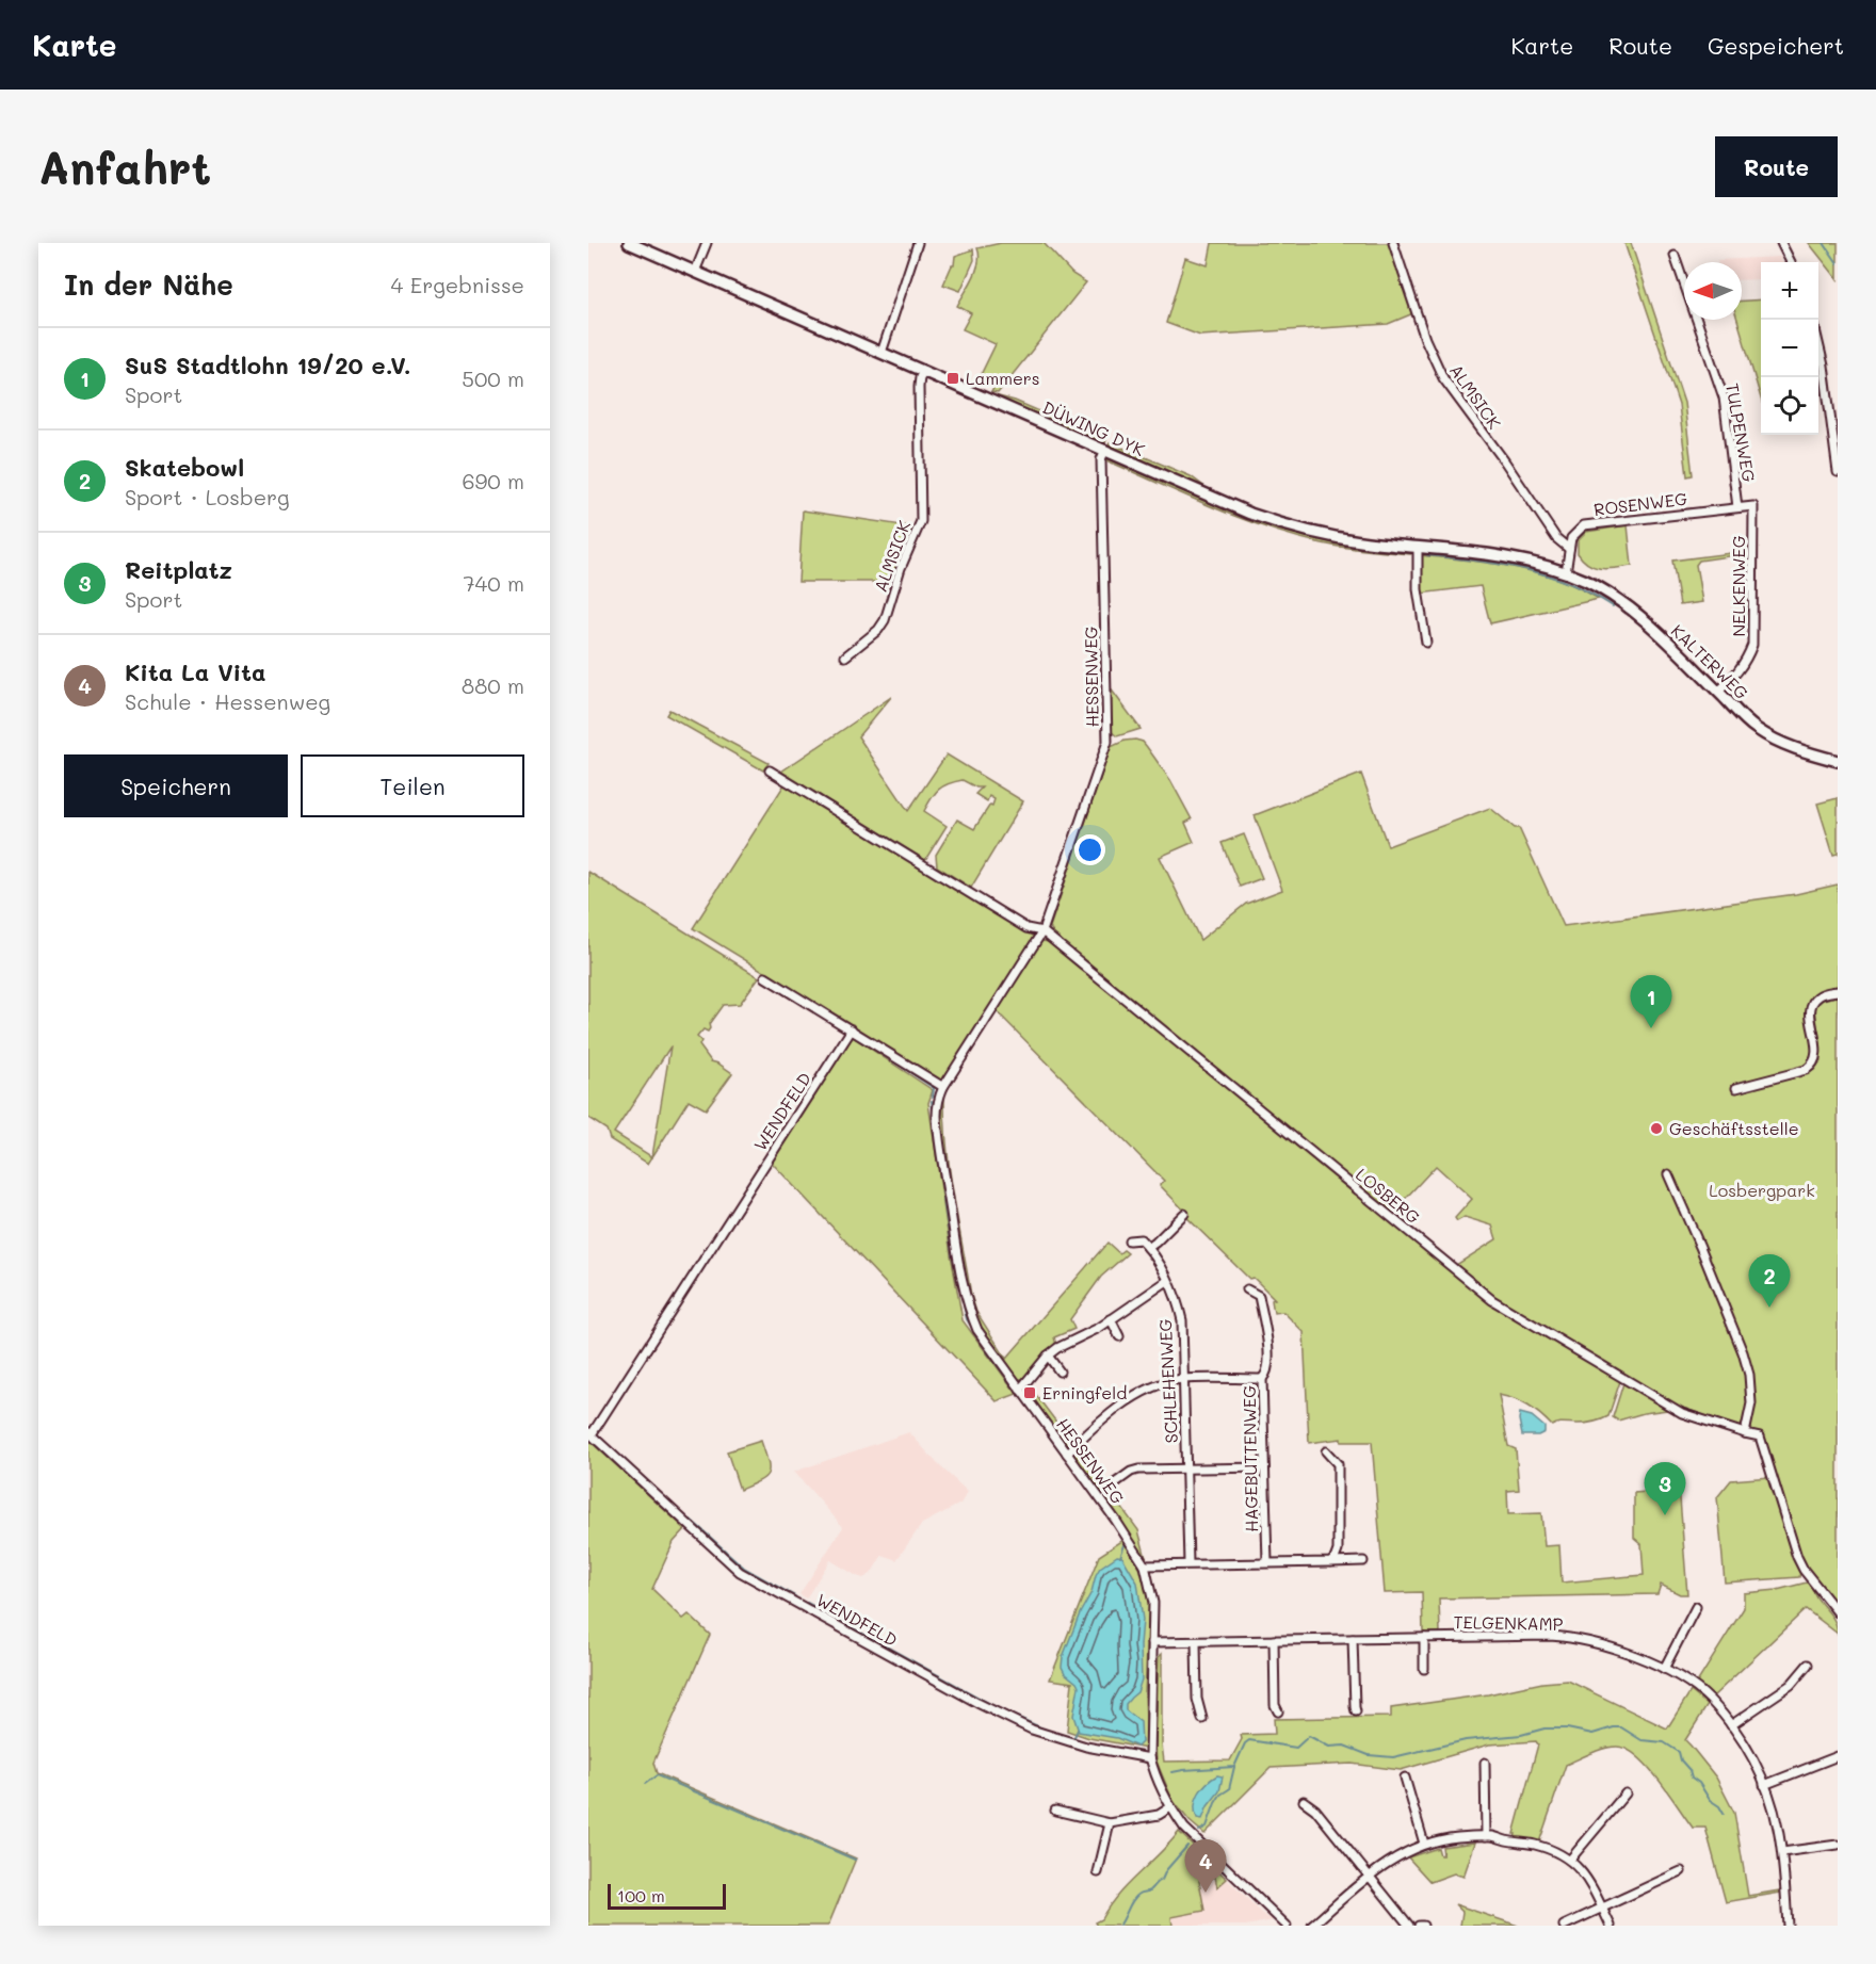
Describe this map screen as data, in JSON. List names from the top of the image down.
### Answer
{
  "streets": {
    "street": [
      "ALMSICK",
      "DÜWING DYK",
      "TULPENWEG",
      "ROSENWEG",
      "NELKENWEG",
      "KALTERWEG",
      "HESSENWEG",
      "WENDFELD",
      "LOSBERG",
      "SCHLEHENWEG",
      "HAGEBUTTENWEG",
      "TELGENKAMP"
    ]
  },
  "crossings": [
    ["ALMSICK", "DÜWING DYK"],
    ["ALMSICK", "ROSENWEG"],
    ["DÜWING DYK", "ROSENWEG"],
    ["DÜWING DYK", "KALTERWEG"],
    ["DÜWING DYK", "HESSENWEG"],
    ["TULPENWEG", "ROSENWEG"],
    ["ROSENWEG", "NELKENWEG"],
    ["ROSENWEG", "KALTERWEG"],
    ["NELKENWEG", "KALTERWEG"],
    ["HESSENWEG", "WENDFELD"],
    ["HESSENWEG", "LOSBERG"],
    ["HESSENWEG", "TELGENKAMP"],
    ["SCHLEHENWEG", "HAGEBUTTENWEG"]
  ],
  "parks": ["Losbergpark"],
  "places": {
    "transit": ["Lammers", "Erningfeld"],
    "other": ["Geschäftsstelle"]
  },
  "scale_bar": "100 m",
  "north": "left",
  "page": {
    "header": "Karte",
    "nav": ["Karte", "Route", "Gespeichert"],
    "buttons": [
      "Route",
      ["Speichern", "Teilen"]
    ],
    "title": "Anfahrt",
    "heading": ["In der Nähe", "4 Ergebnisse"],
    "map_buttons": ["+", "−"],
    "list": [
      {
        "mark": "1",
        "name": "SuS Stadtlohn 19/20 e.V.",
        "note": "Sport",
        "value": "500 m"
      },
      {
        "mark": "2",
        "name": "Skatebowl",
        "note": "Sport · Losberg",
        "value": "690 m"
      },
      {
        "mark": "3",
        "name": "Reitplatz",
        "note": "Sport",
        "value": "740 m"
      },
      {
        "mark": "4",
        "name": "Kita La Vita",
        "note": "Schule · Hessenweg",
        "value": "880 m"
      }
    ],
    "pins": [
      "1",
      "2",
      "3",
      "4"
    ],
    "scale": "100 m"
  }
}
